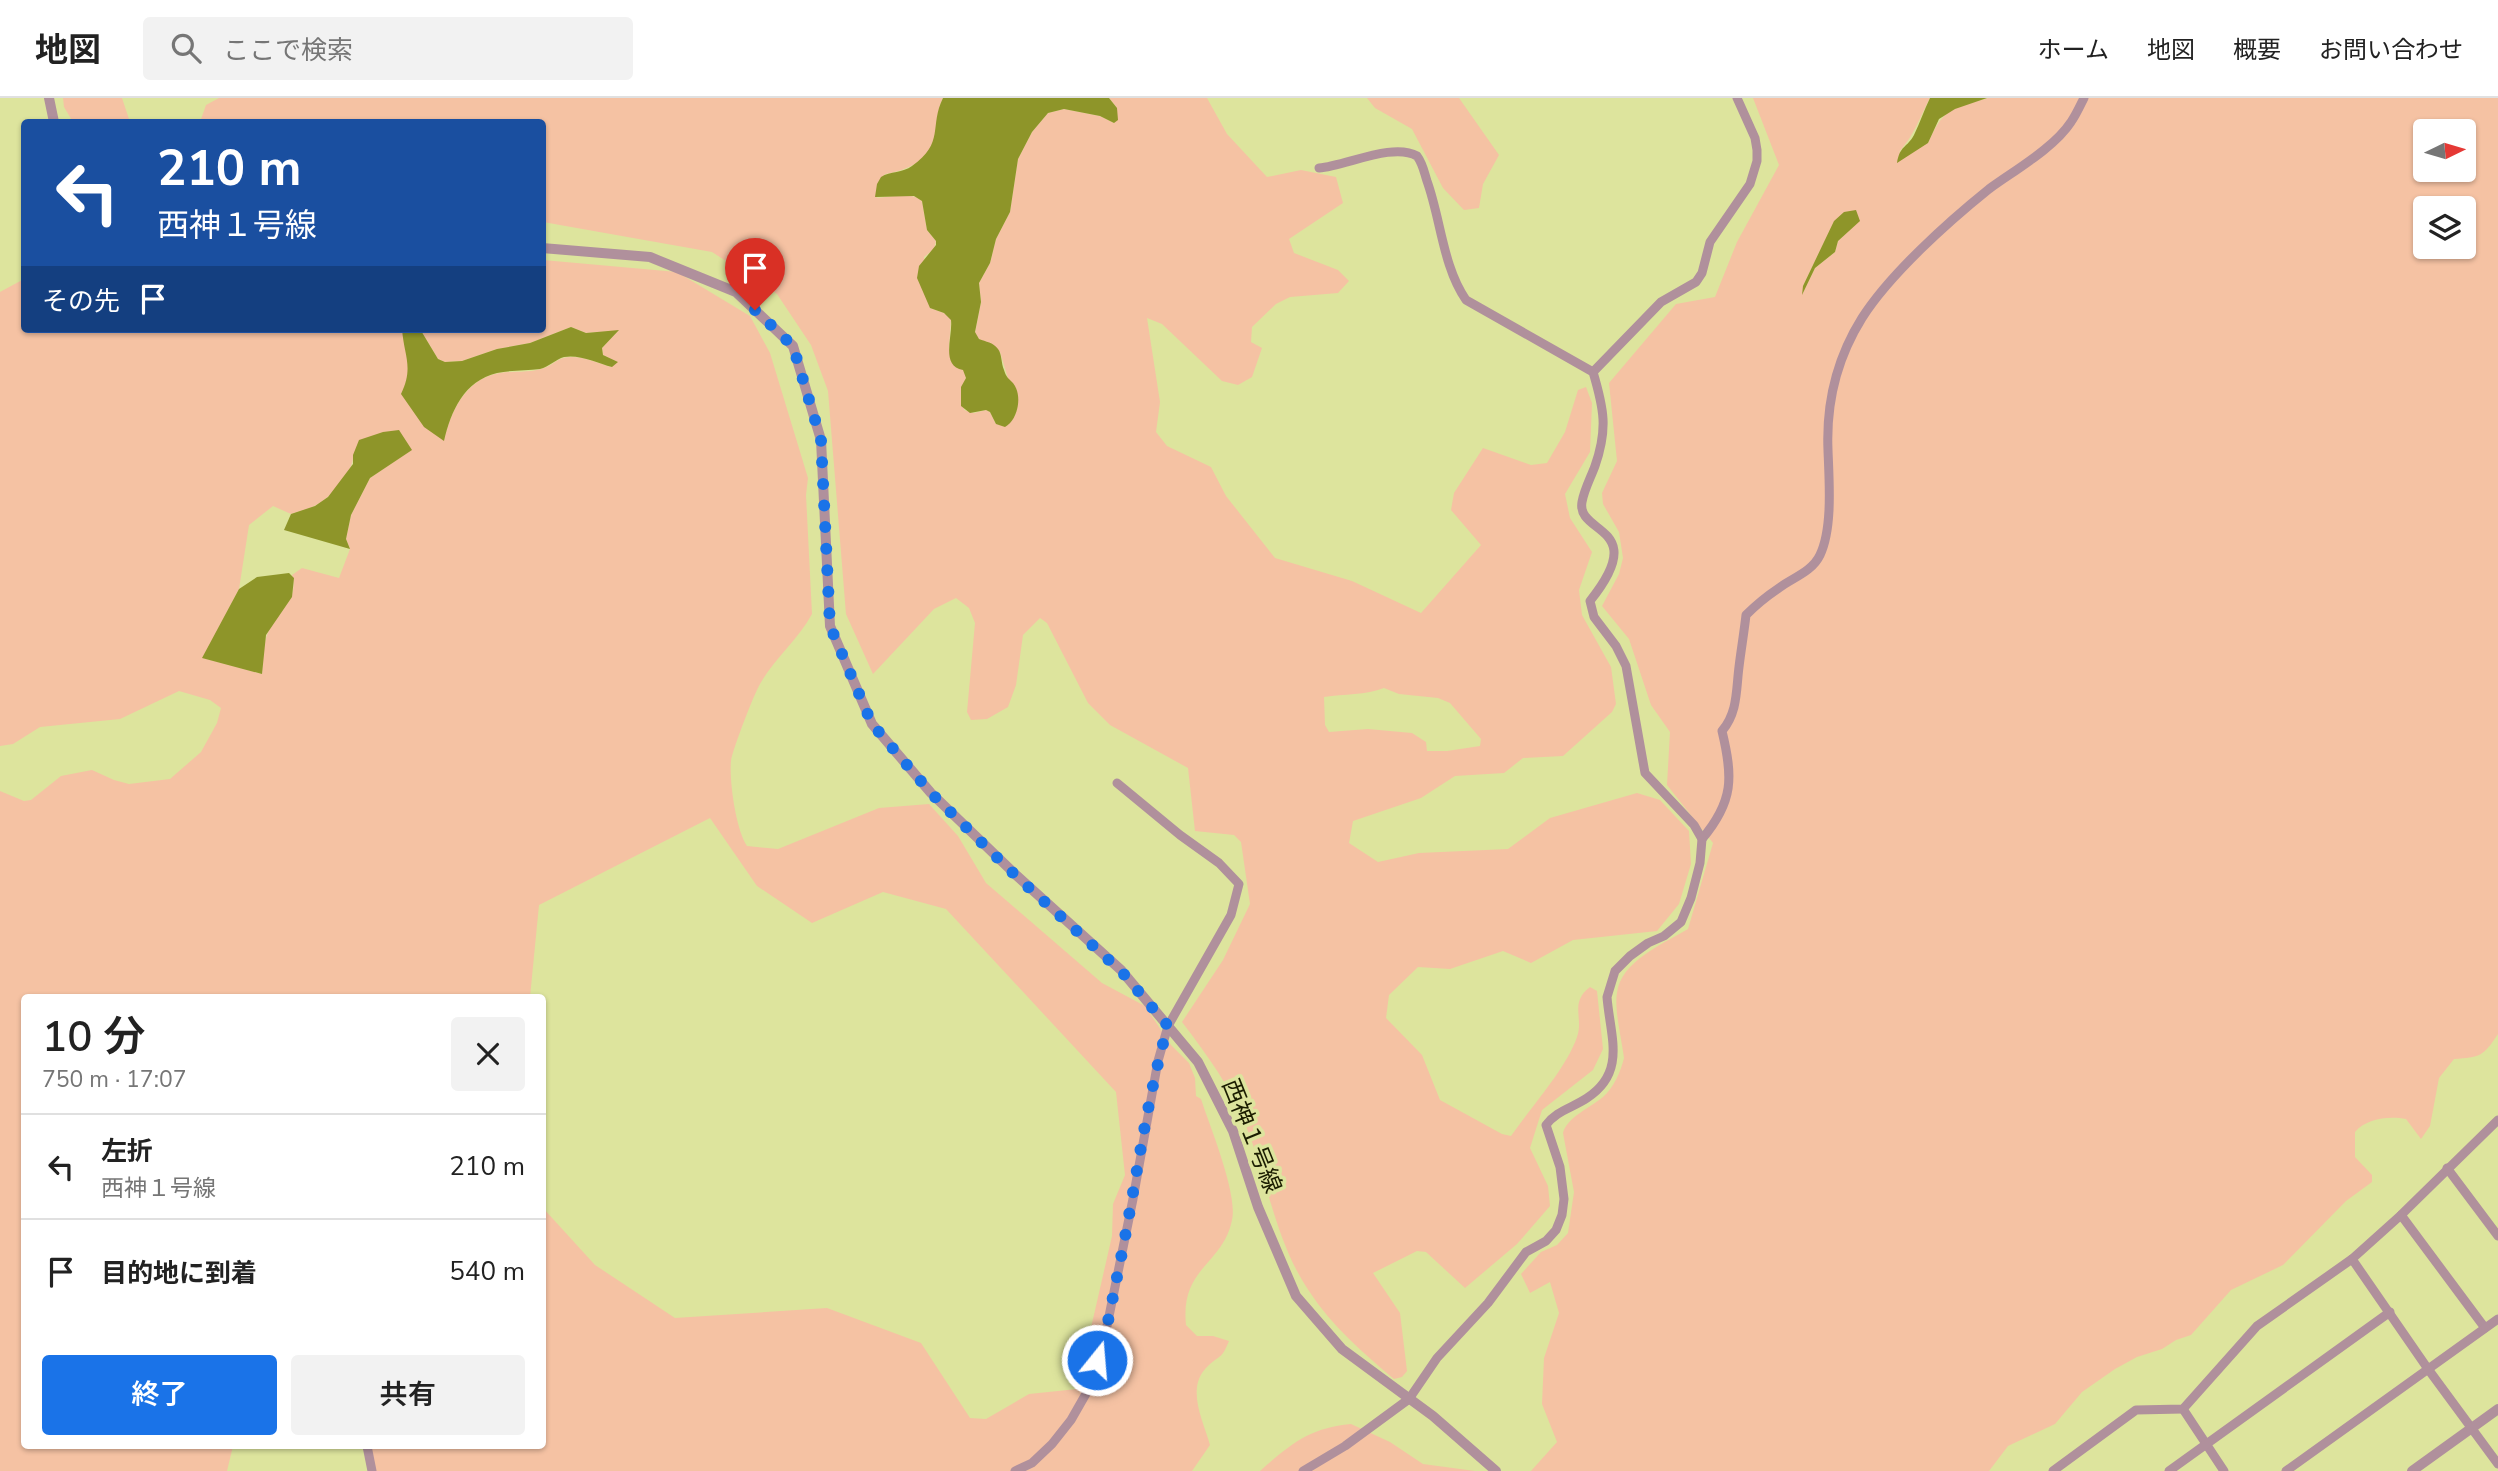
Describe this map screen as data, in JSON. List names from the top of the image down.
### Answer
{
  "streets": {
    "street": ["西神１号線"]
  },
  "north": "right",
  "page": {
    "header": "地図",
    "search": "ここで検索",
    "nav": [
      "ホーム",
      "地図",
      "概要",
      "お問い合わせ"
    ],
    "turn": ["210 m", "西神１号線"],
    "then": "その先",
    "heading": ["10 分", "750 m · 17:07"],
    "list": [
      {
        "name": "左折",
        "note": "西神１号線",
        "value": "210 m"
      },
      {
        "name": "目的地に到着",
        "value": "540 m"
      }
    ],
    "buttons": ["終了", "共有"]
  }
}
